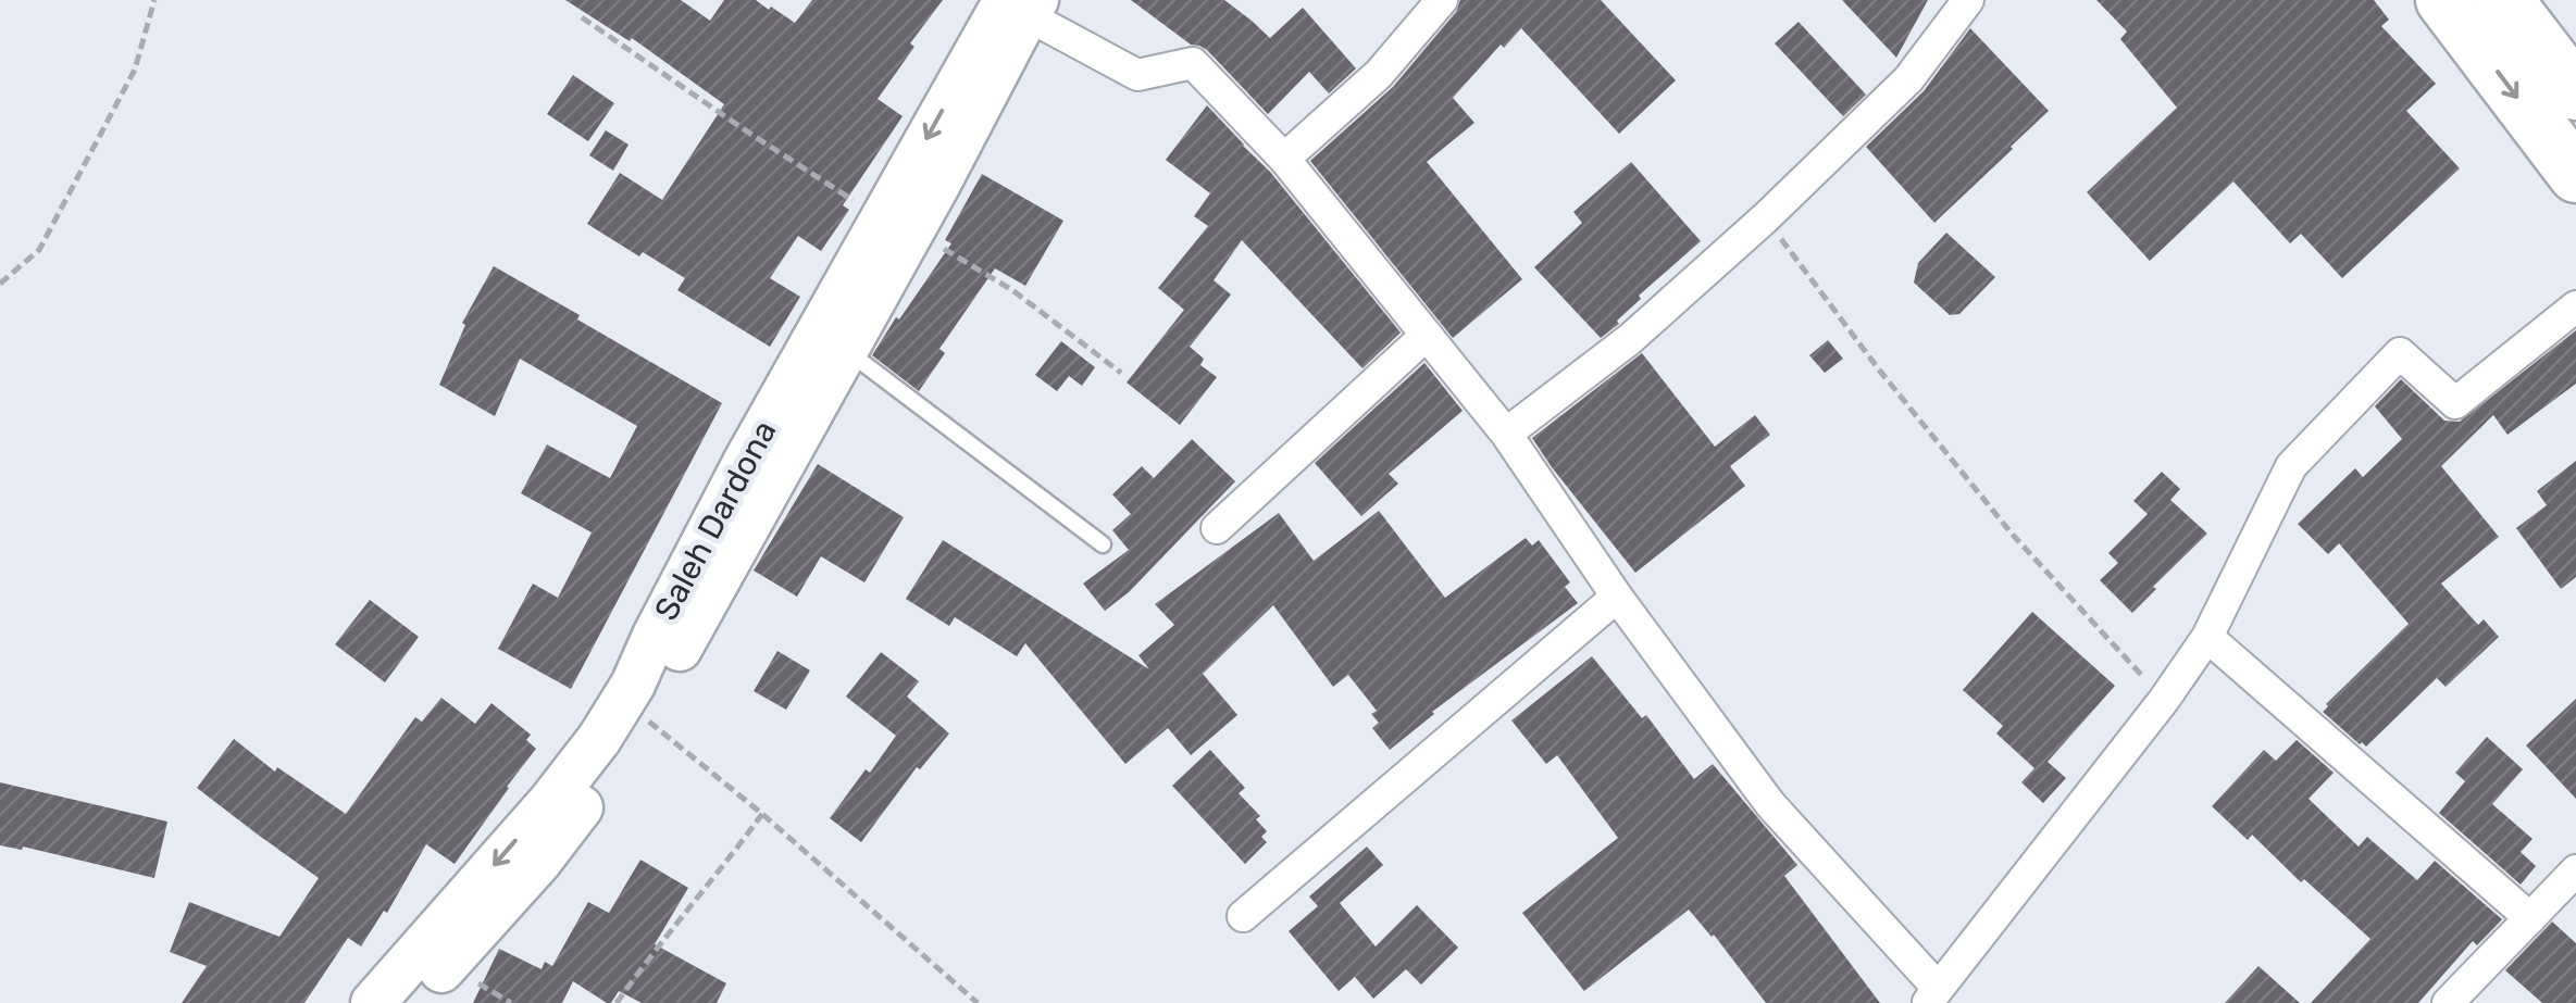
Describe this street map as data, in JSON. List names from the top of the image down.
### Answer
{
  "streets": {
    "street": ["Saleh Dardona"]
  }
}
